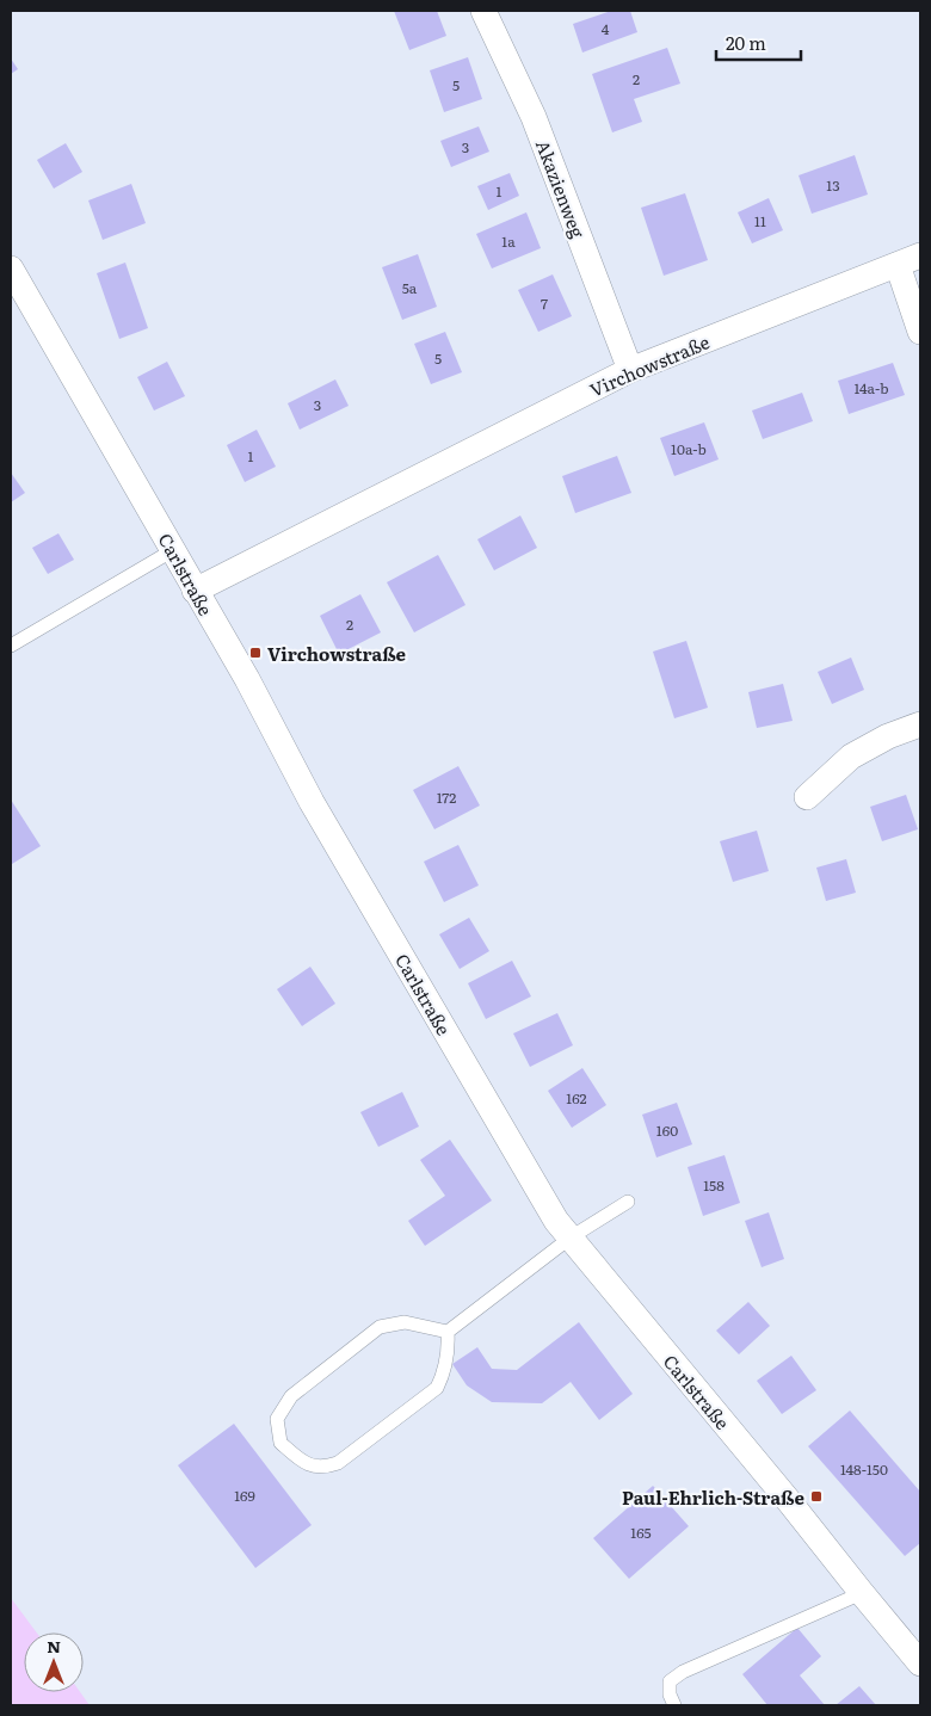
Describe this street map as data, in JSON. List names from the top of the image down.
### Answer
{
  "streets": {
    "street": ["Akazienweg", "Virchowstraße", "Carlstraße"]
  },
  "crossings": [
    ["Akazienweg", "Virchowstraße"],
    ["Virchowstraße", "Carlstraße"]
  ],
  "places": {
    "transit": ["Virchowstraße", "Paul-Ehrlich-Straße"]
  },
  "house_numbers": [
    "4",
    "2",
    "5",
    "3",
    "13",
    "1",
    "11",
    "1a",
    "5a",
    "7",
    "5",
    "14a-b",
    "3",
    "10a-b",
    "1",
    "2",
    "172",
    "162",
    "160",
    "158",
    "148-150",
    "169",
    "165"
  ],
  "scale_bar": "20 m",
  "north": "top"
}
